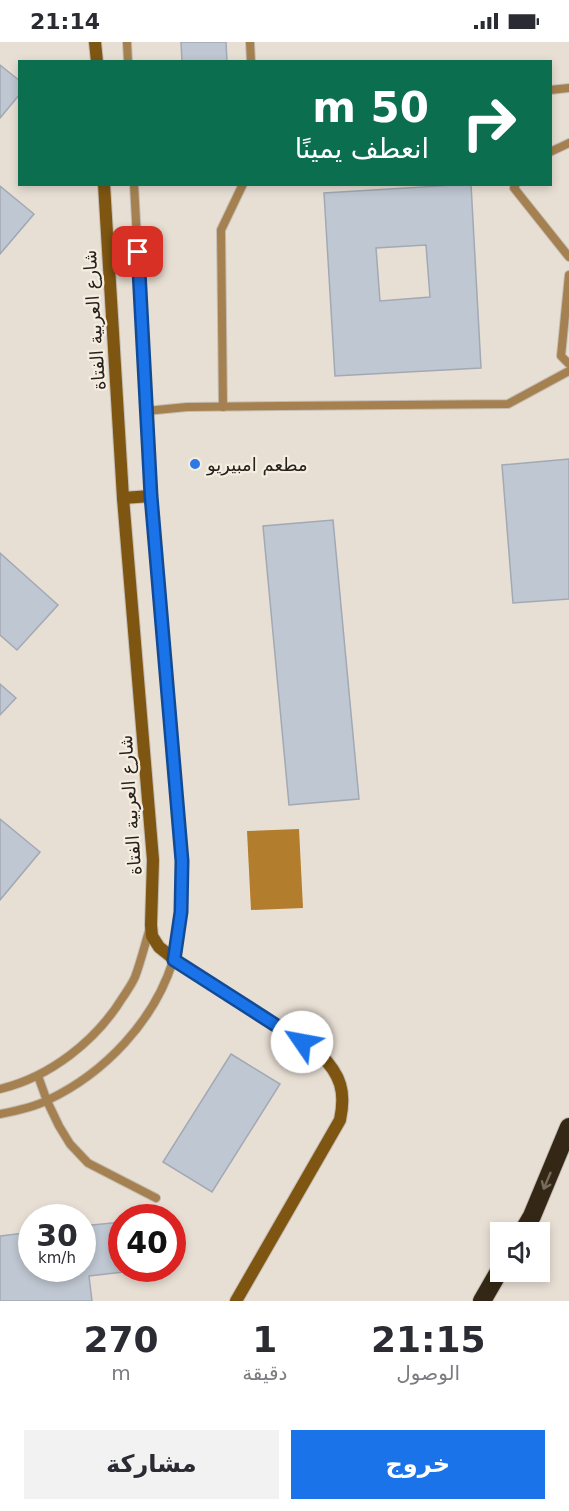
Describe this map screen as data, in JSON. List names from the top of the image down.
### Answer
{
  "streets": {
    "street": ["شارع العربية الفتاة"]
  },
  "places": ["مطعم امبيريو"],
  "page": {
    "status": "21:14",
    "turn": ["50 m", "انعطف يمينًا"],
    "speed": "30 km/h",
    "limit": "40",
    "eta": [
      "21:15",
      "الوصول",
      "1",
      "دقيقة",
      "270",
      "m"
    ],
    "buttons": ["خروج", "مشاركة"]
  }
}
